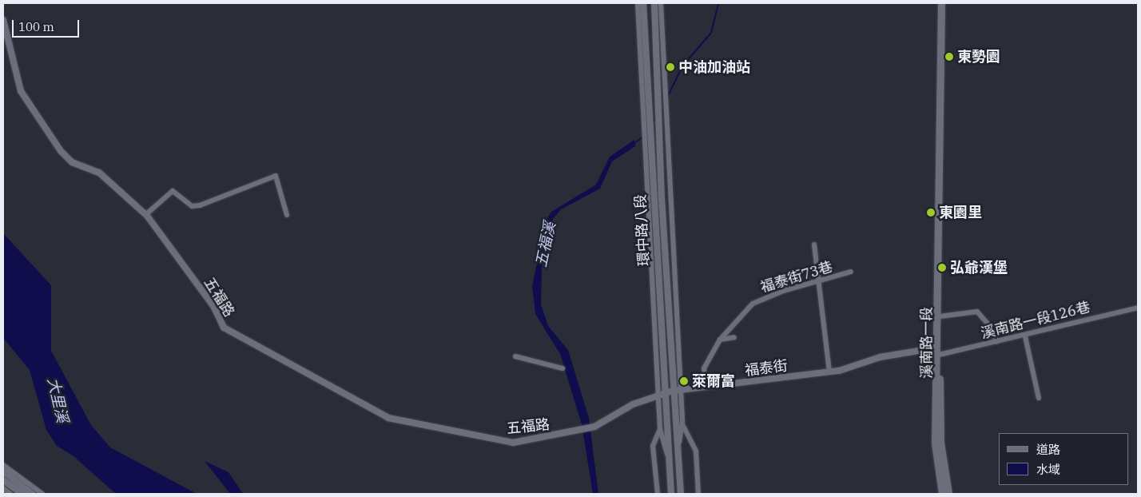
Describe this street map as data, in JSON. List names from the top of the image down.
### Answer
{
  "streets": {
    "main road": ["溪南路一段"],
    "street": [
      "環中路八段",
      "福泰街73巷",
      "五福路",
      "溪南路一段126巷",
      "福泰街"
    ]
  },
  "crossings": [
    ["環中路八段", "福泰街"],
    ["福泰街73巷", "福泰街"],
    ["五福路", "福泰街"],
    ["溪南路一段126巷", "溪南路一段"],
    ["溪南路一段126巷", "福泰街"],
    ["溪南路一段", "福泰街"]
  ],
  "water": ["五福溪", "大里溪"],
  "places": [
    "東勢園",
    "中油加油站",
    "東園里",
    "弘爺漢堡",
    "萊爾富"
  ],
  "legend": ["道路", "水域"],
  "scale_bar": "100 m"
}
